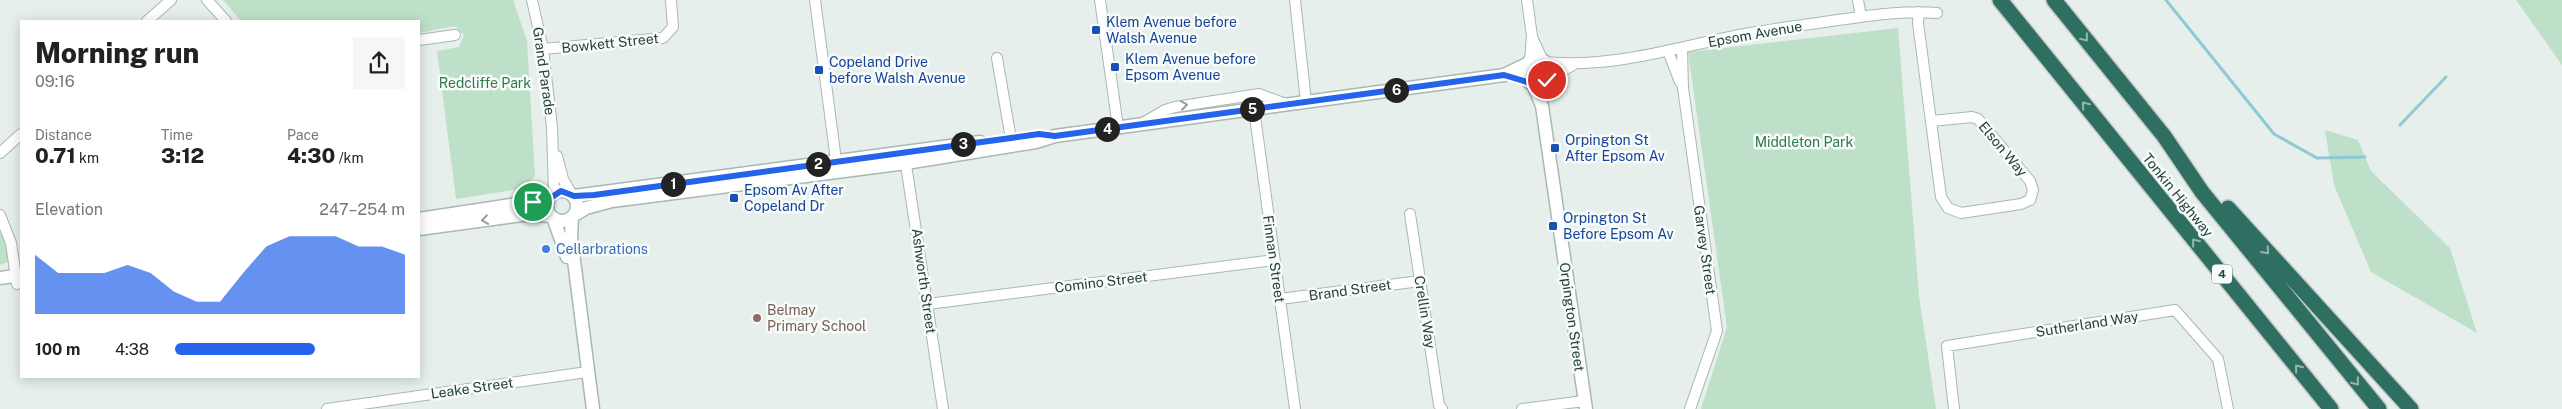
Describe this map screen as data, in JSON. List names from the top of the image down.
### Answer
{
  "streets": {
    "highway": ["Tonkin Highway", "4"],
    "street": [
      "Epsom Avenue",
      "Bowkett Street",
      "Grand Parade",
      "Elson Way",
      "Garvey Street",
      "Finnan Street",
      "Ashworth Street",
      "Comino Street",
      "Brand Street",
      "Crellin Way",
      "Orpington Street",
      "Sutherland Way",
      "Leake Street"
    ]
  },
  "crossings": [
    ["Epsom Avenue", "Elson Way"],
    ["Epsom Avenue", "Garvey Street"],
    ["Epsom Avenue", "Orpington Street"],
    ["Bowkett Street", "Grand Parade"],
    ["Finnan Street", "Comino Street"],
    ["Finnan Street", "Brand Street"],
    ["Ashworth Street", "Comino Street"],
    ["Brand Street", "Crellin Way"]
  ],
  "parks": ["Redcliffe Park", "Middleton Park"],
  "places": {
    "transit": [
      "Klem Avenue before Walsh Avenue",
      "Klem Avenue before Epsom Avenue",
      "Copeland Drive before Walsh Avenue",
      "Orpington St After Epsom Av",
      "Epsom Av After Copeland Dr",
      "Orpington St Before Epsom Av"
    ],
    "other": ["Cellarbrations", "Belmay Primary School"]
  },
  "page": {
    "heading": ["Morning run", "09:16"],
    "pins": [
      "6",
      "5",
      "4",
      "3",
      "2",
      "1"
    ],
    "stats": [
      ["Distance", "0.71 km"],
      ["Time", "3:12"],
      ["Pace", "4:30 /km"]
    ],
    "chart": ["Elevation", "247–254 m"],
    "list": [
      {
        "name": "100 m",
        "note": "4:38"
      }
    ]
  }
}
